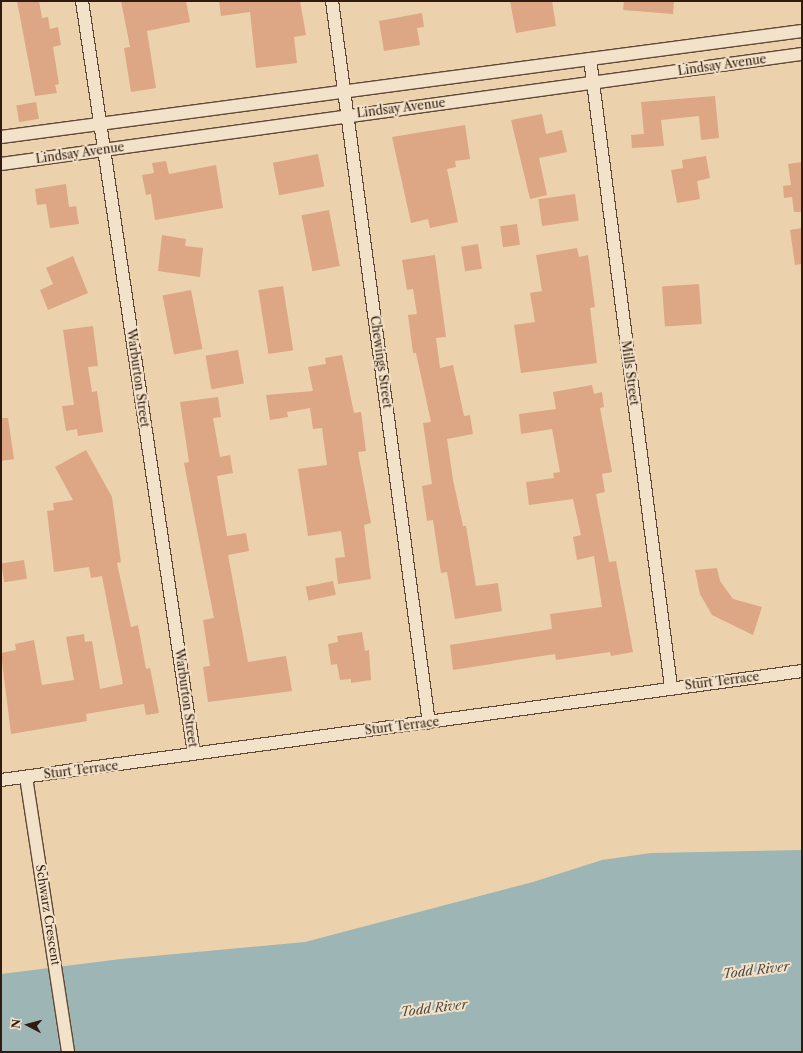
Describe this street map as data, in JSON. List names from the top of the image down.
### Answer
{
  "streets": {
    "street": [
      "Lindsay Avenue",
      "Chewings Street",
      "Mills Street",
      "Warburton Street",
      "Sturt Terrace",
      "Schwarz Crescent"
    ]
  },
  "crossings": [
    ["Lindsay Avenue", "Chewings Street"],
    ["Lindsay Avenue", "Mills Street"],
    ["Lindsay Avenue", "Warburton Street"],
    ["Chewings Street", "Sturt Terrace"],
    ["Mills Street", "Sturt Terrace"],
    ["Warburton Street", "Sturt Terrace"],
    ["Sturt Terrace", "Schwarz Crescent"]
  ],
  "water": ["Todd River"],
  "north": "left"
}
